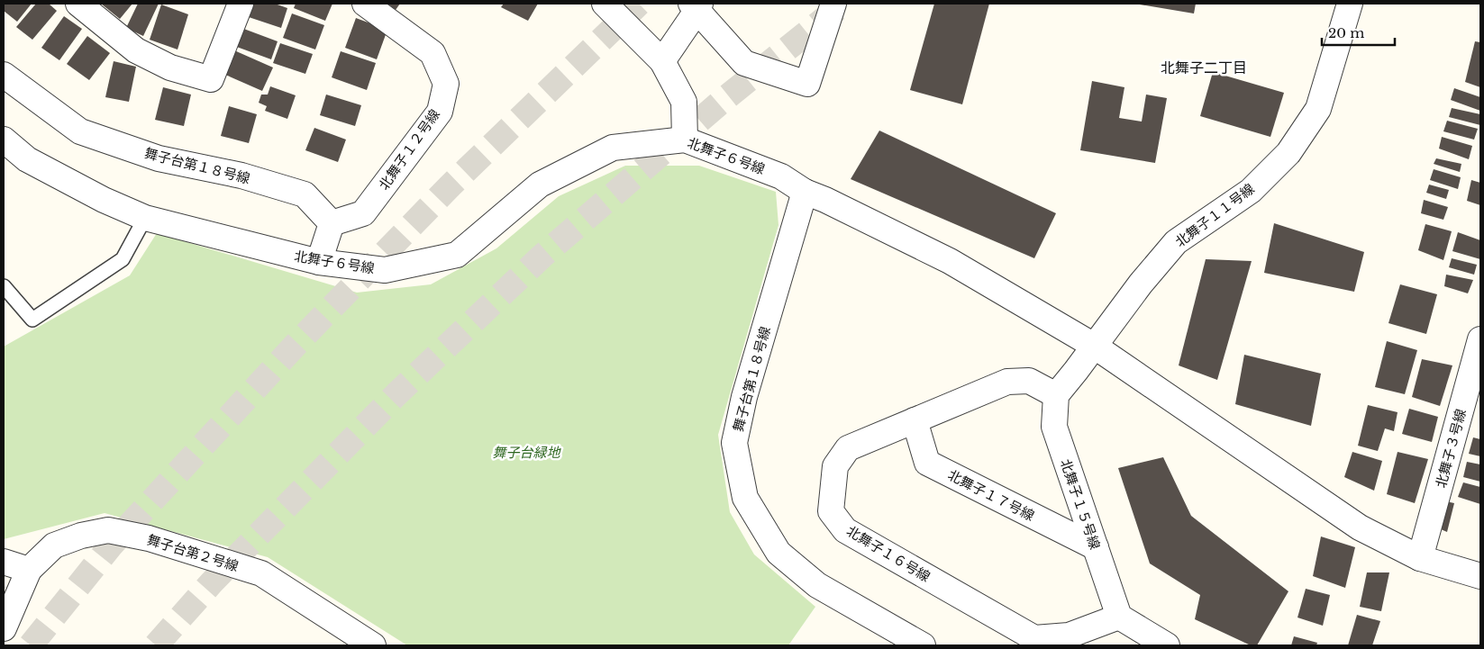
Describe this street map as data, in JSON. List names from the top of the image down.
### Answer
{
  "streets": {
    "street": [
      "北舞子１２号線",
      "北舞子６号線",
      "舞子台第１８号線",
      "北舞子１１号線",
      "北舞子３号線",
      "北舞子１７号線",
      "北舞子１５号線",
      "舞子台第２号線",
      "北舞子１６号線"
    ]
  },
  "crossings": [
    ["北舞子１２号線", "舞子台第１８号線"],
    ["北舞子６号線", "舞子台第１８号線"],
    ["北舞子６号線", "北舞子１１号線"],
    ["北舞子６号線", "北舞子３号線"],
    ["北舞子１７号線", "北舞子１５号線"],
    ["北舞子１７号線", "北舞子１６号線"],
    ["北舞子１５号線", "北舞子１６号線"]
  ],
  "districts": ["北舞子二丁目"],
  "parks": ["舞子台緑地"],
  "scale_bar": "20 m"
}
